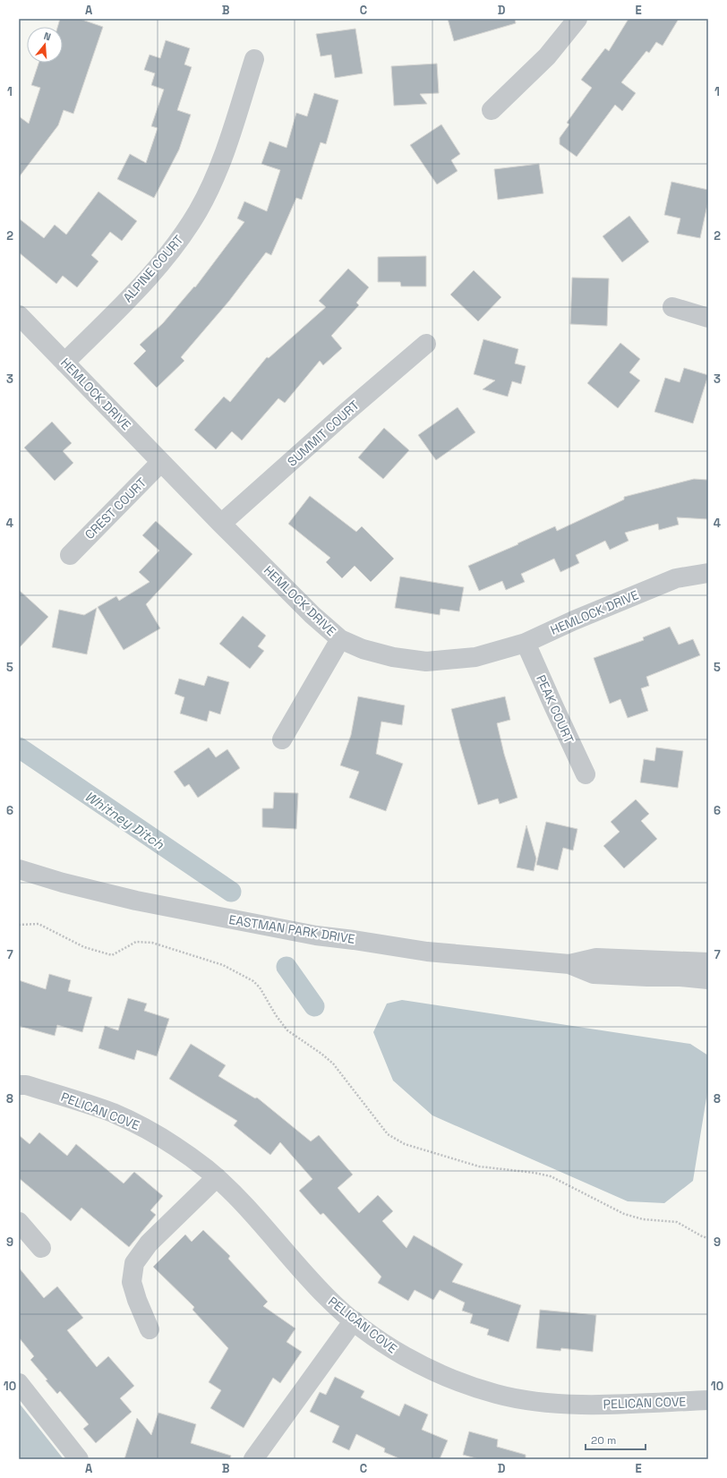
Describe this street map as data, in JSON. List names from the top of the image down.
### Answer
{
  "streets": {
    "street": [
      "ALPINE COURT",
      "HEMLOCK DRIVE",
      "SUMMIT COURT",
      "CREST COURT",
      "PEAK COURT",
      "EASTMAN PARK DRIVE",
      "PELICAN COVE"
    ]
  },
  "crossings": [
    ["ALPINE COURT", "HEMLOCK DRIVE"],
    ["HEMLOCK DRIVE", "SUMMIT COURT"],
    ["HEMLOCK DRIVE", "CREST COURT"],
    ["HEMLOCK DRIVE", "PEAK COURT"]
  ],
  "water": ["Whitney Ditch"],
  "scale_bar": "20 m",
  "north": "top",
  "grid": {
    "columns": [
      "A",
      "B",
      "C",
      "D",
      "E"
    ],
    "rows": [
      "1",
      "2",
      "3",
      "4",
      "5",
      "6",
      "7",
      "8",
      "9",
      "10"
    ]
  }
}
